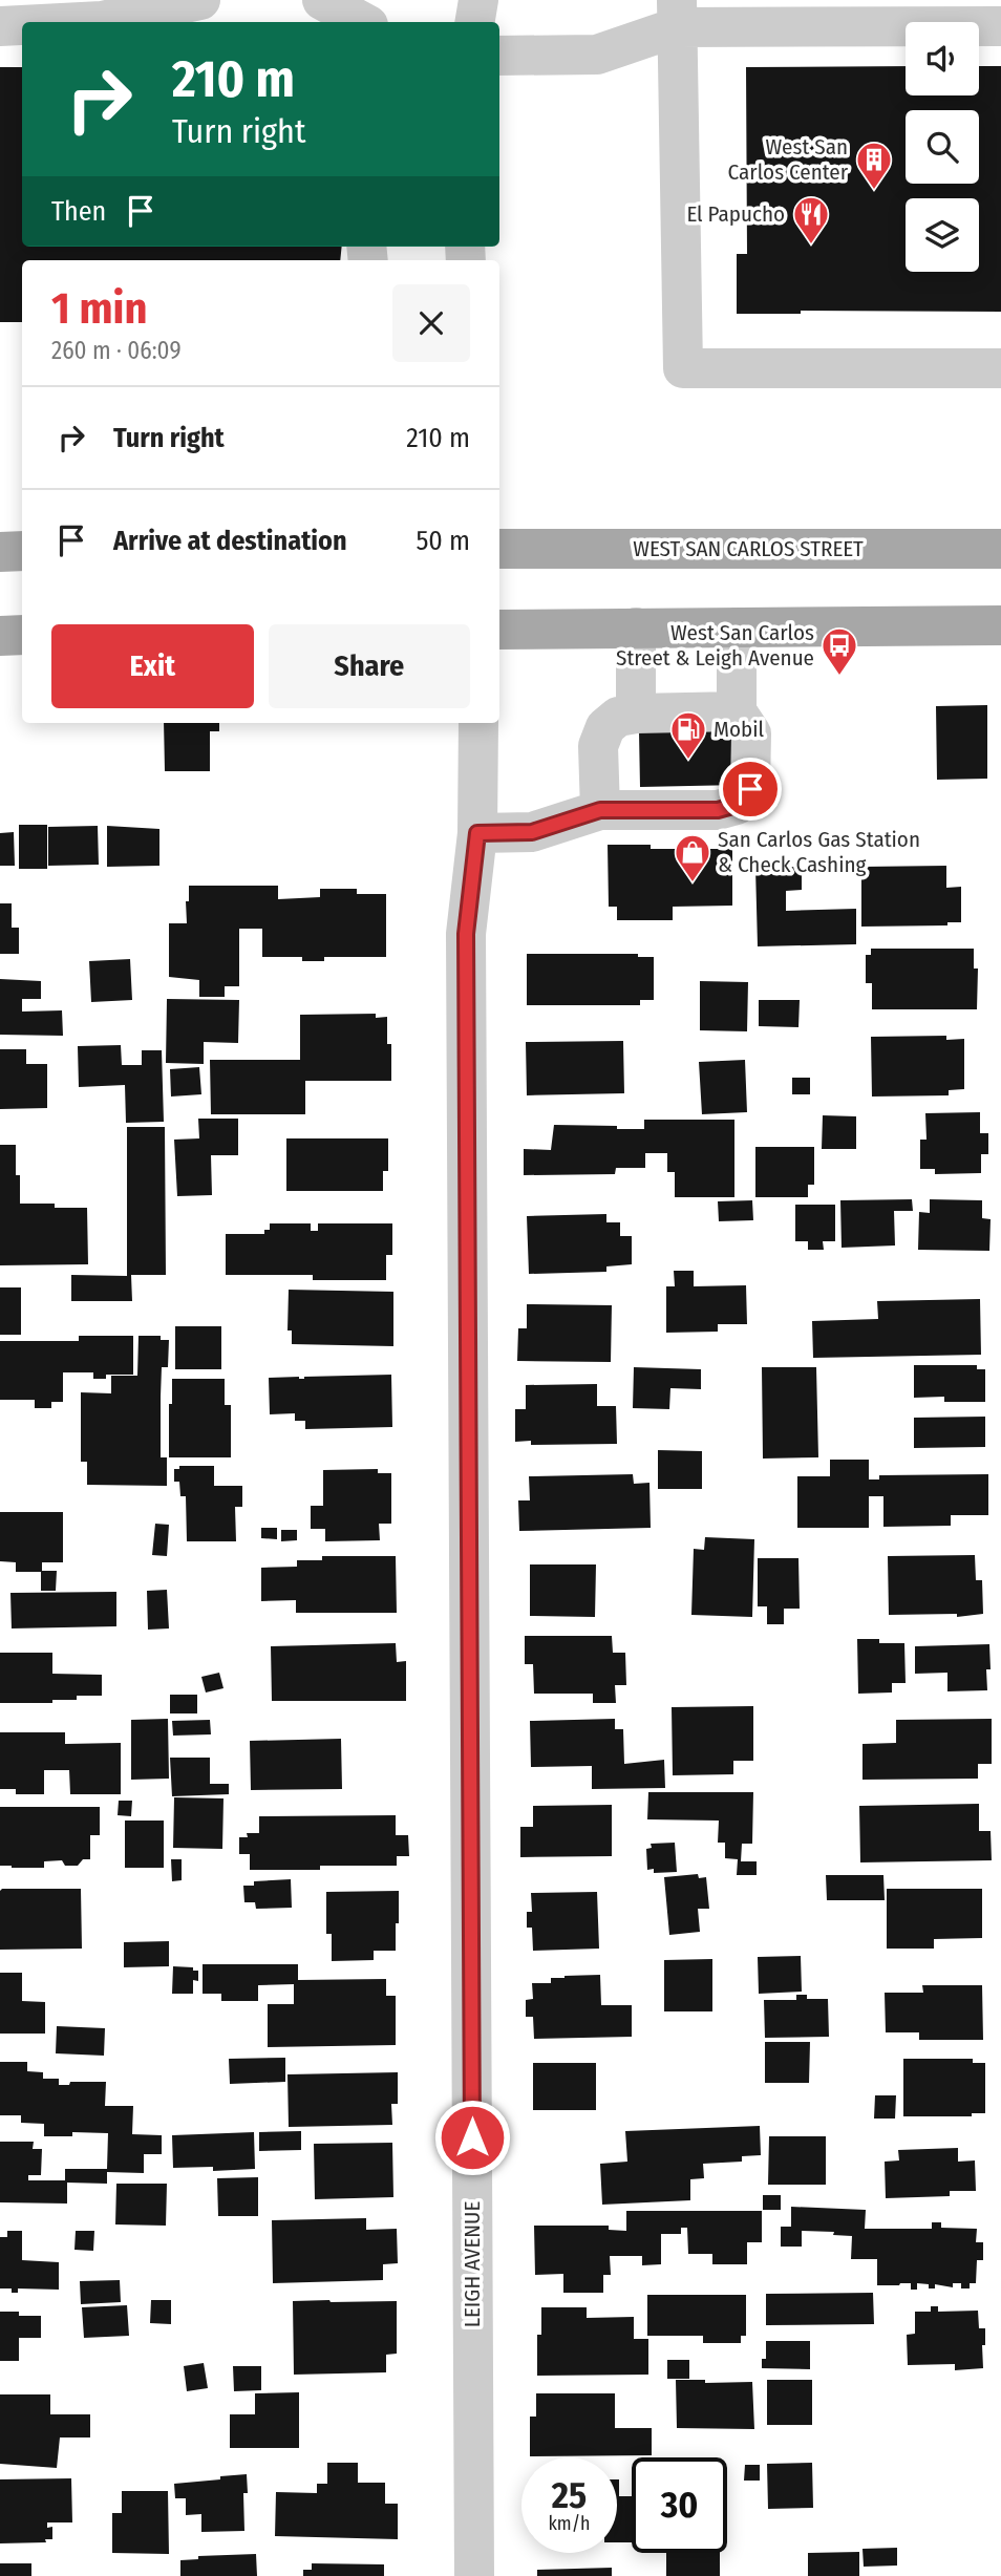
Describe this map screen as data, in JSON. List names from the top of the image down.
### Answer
{
  "streets": {
    "main road": ["WEST SAN CARLOS STREET"],
    "street": ["LEIGH AVENUE"]
  },
  "places": {
    "building": ["West San Carlos Center"],
    "restaurant": ["El Papucho"],
    "bus stop": ["West San Carlos Street & Leigh Avenue"],
    "fuel station": ["Mobil"],
    "shop": ["San Carlos Gas Station & Check Cashing"]
  },
  "page": {
    "turn": ["210 m", "Turn right"],
    "then": "Then",
    "heading": ["1 min", "260 m · 06:09"],
    "list": [
      {
        "name": "Turn right",
        "value": "210 m"
      },
      {
        "name": "Arrive at destination",
        "value": "50 m"
      }
    ],
    "buttons": ["Exit", "Share"],
    "speed": "25 km/h",
    "limit": "30"
  }
}
